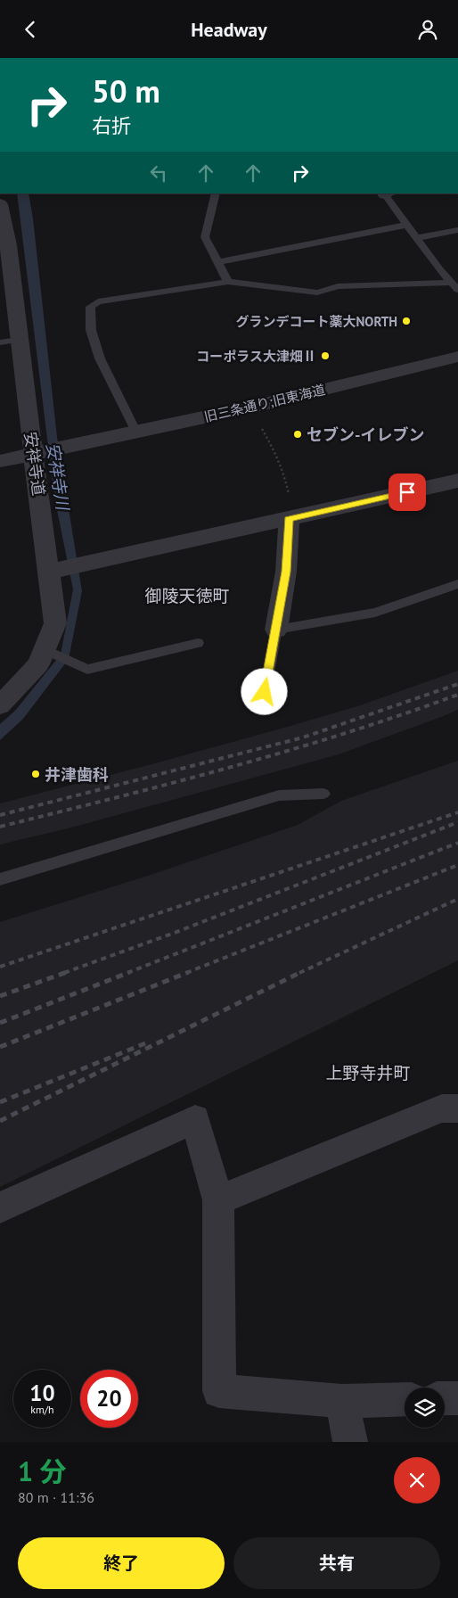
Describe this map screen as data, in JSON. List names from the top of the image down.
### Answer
{
  "streets": {
    "street": ["旧三条通り;旧東海道", "安祥寺道"]
  },
  "crossings": [
    ["旧三条通り;旧東海道", "安祥寺道"]
  ],
  "districts": ["御陵天徳町", "上野寺井町"],
  "water": ["安祥寺川"],
  "places": [
    "グランデコート薬大NORTH",
    "コーポラス大津畑Ⅱ",
    "セブン-イレブン",
    "井津歯科"
  ],
  "page": {
    "header": "Headway",
    "turn": ["50 m", "右折"],
    "speed": "10 km/h",
    "limit": "20",
    "heading": ["1 分", "80 m · 11:36"],
    "buttons": ["終了", "共有"]
  }
}
